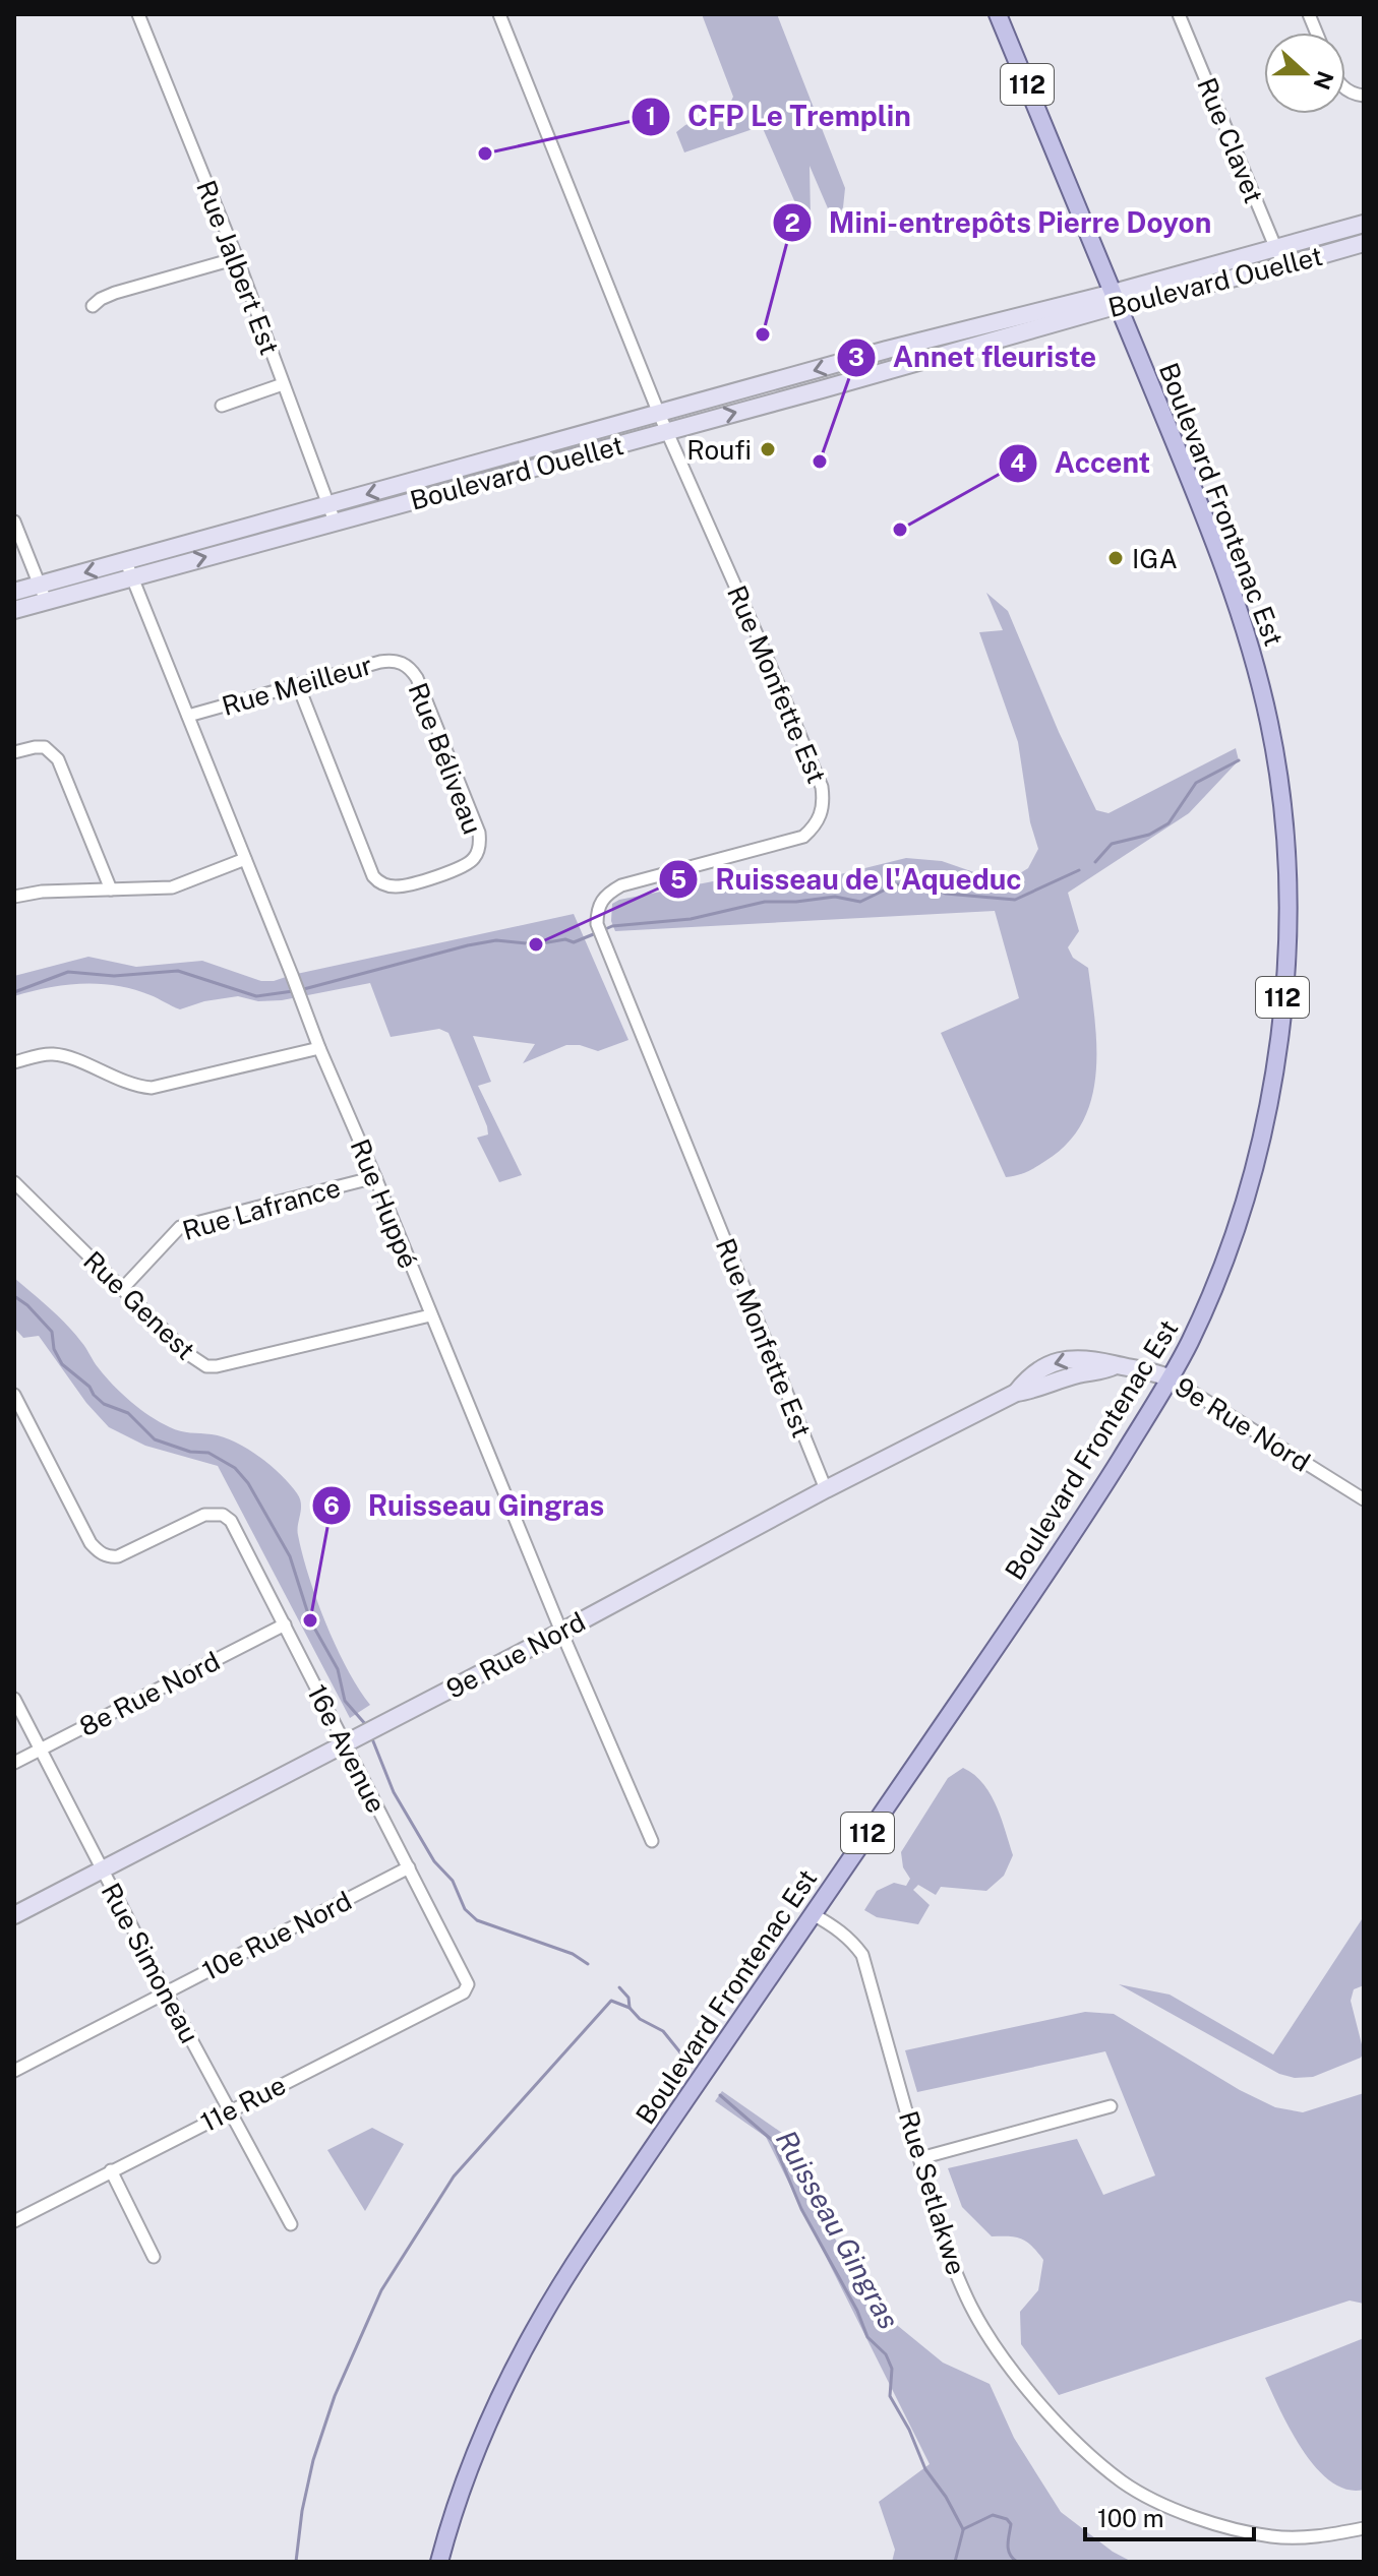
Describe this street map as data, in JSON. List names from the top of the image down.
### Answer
{
  "streets": {
    "main road": ["112", "Boulevard Frontenac Est"],
    "street": [
      "Rue Clavet",
      "Rue Jalbert Est",
      "Boulevard Ouellet",
      "Rue Monfette Est",
      "Rue Meilleur",
      "Rue Béliveau",
      "Rue Huppé",
      "Rue Lafrance",
      "Rue Genest",
      "9e Rue Nord",
      "8e Rue Nord",
      "16e Avenue",
      "10e Rue Nord",
      "Rue Simoneau",
      "11e Rue",
      "Rue Setlakwe"
    ]
  },
  "crossings": [
    ["Rue Clavet", "Boulevard Ouellet"],
    ["Rue Jalbert Est", "Boulevard Ouellet"],
    ["Boulevard Ouellet", "Boulevard Frontenac Est"],
    ["Boulevard Ouellet", "Rue Monfette Est"],
    ["Boulevard Ouellet", "Rue Huppé"],
    ["Boulevard Frontenac Est", "9e Rue Nord"],
    ["Boulevard Frontenac Est", "Rue Setlakwe"],
    ["Rue Monfette Est", "9e Rue Nord"],
    ["Rue Meilleur", "Rue Béliveau"],
    ["Rue Meilleur", "Rue Huppé"],
    ["Rue Huppé", "Rue Lafrance"],
    ["Rue Huppé", "Rue Genest"],
    ["Rue Huppé", "9e Rue Nord"],
    ["Rue Lafrance", "Rue Genest"],
    ["9e Rue Nord", "16e Avenue"],
    ["9e Rue Nord", "Rue Simoneau"],
    ["8e Rue Nord", "16e Avenue"],
    ["8e Rue Nord", "Rue Simoneau"],
    ["16e Avenue", "10e Rue Nord"],
    ["16e Avenue", "11e Rue"],
    ["10e Rue Nord", "Rue Simoneau"],
    ["Rue Simoneau", "11e Rue"]
  ],
  "water": ["Ruisseau Gingras"],
  "places": [
    "CFP Le Tremplin",
    "Mini-entrepôts Pierre Doyon",
    "Roufi",
    "Annet fleuriste",
    "Accent",
    "IGA",
    "Ruisseau de l'Aqueduc",
    "Ruisseau Gingras"
  ],
  "scale_bar": "100 m",
  "north": "right"
}
